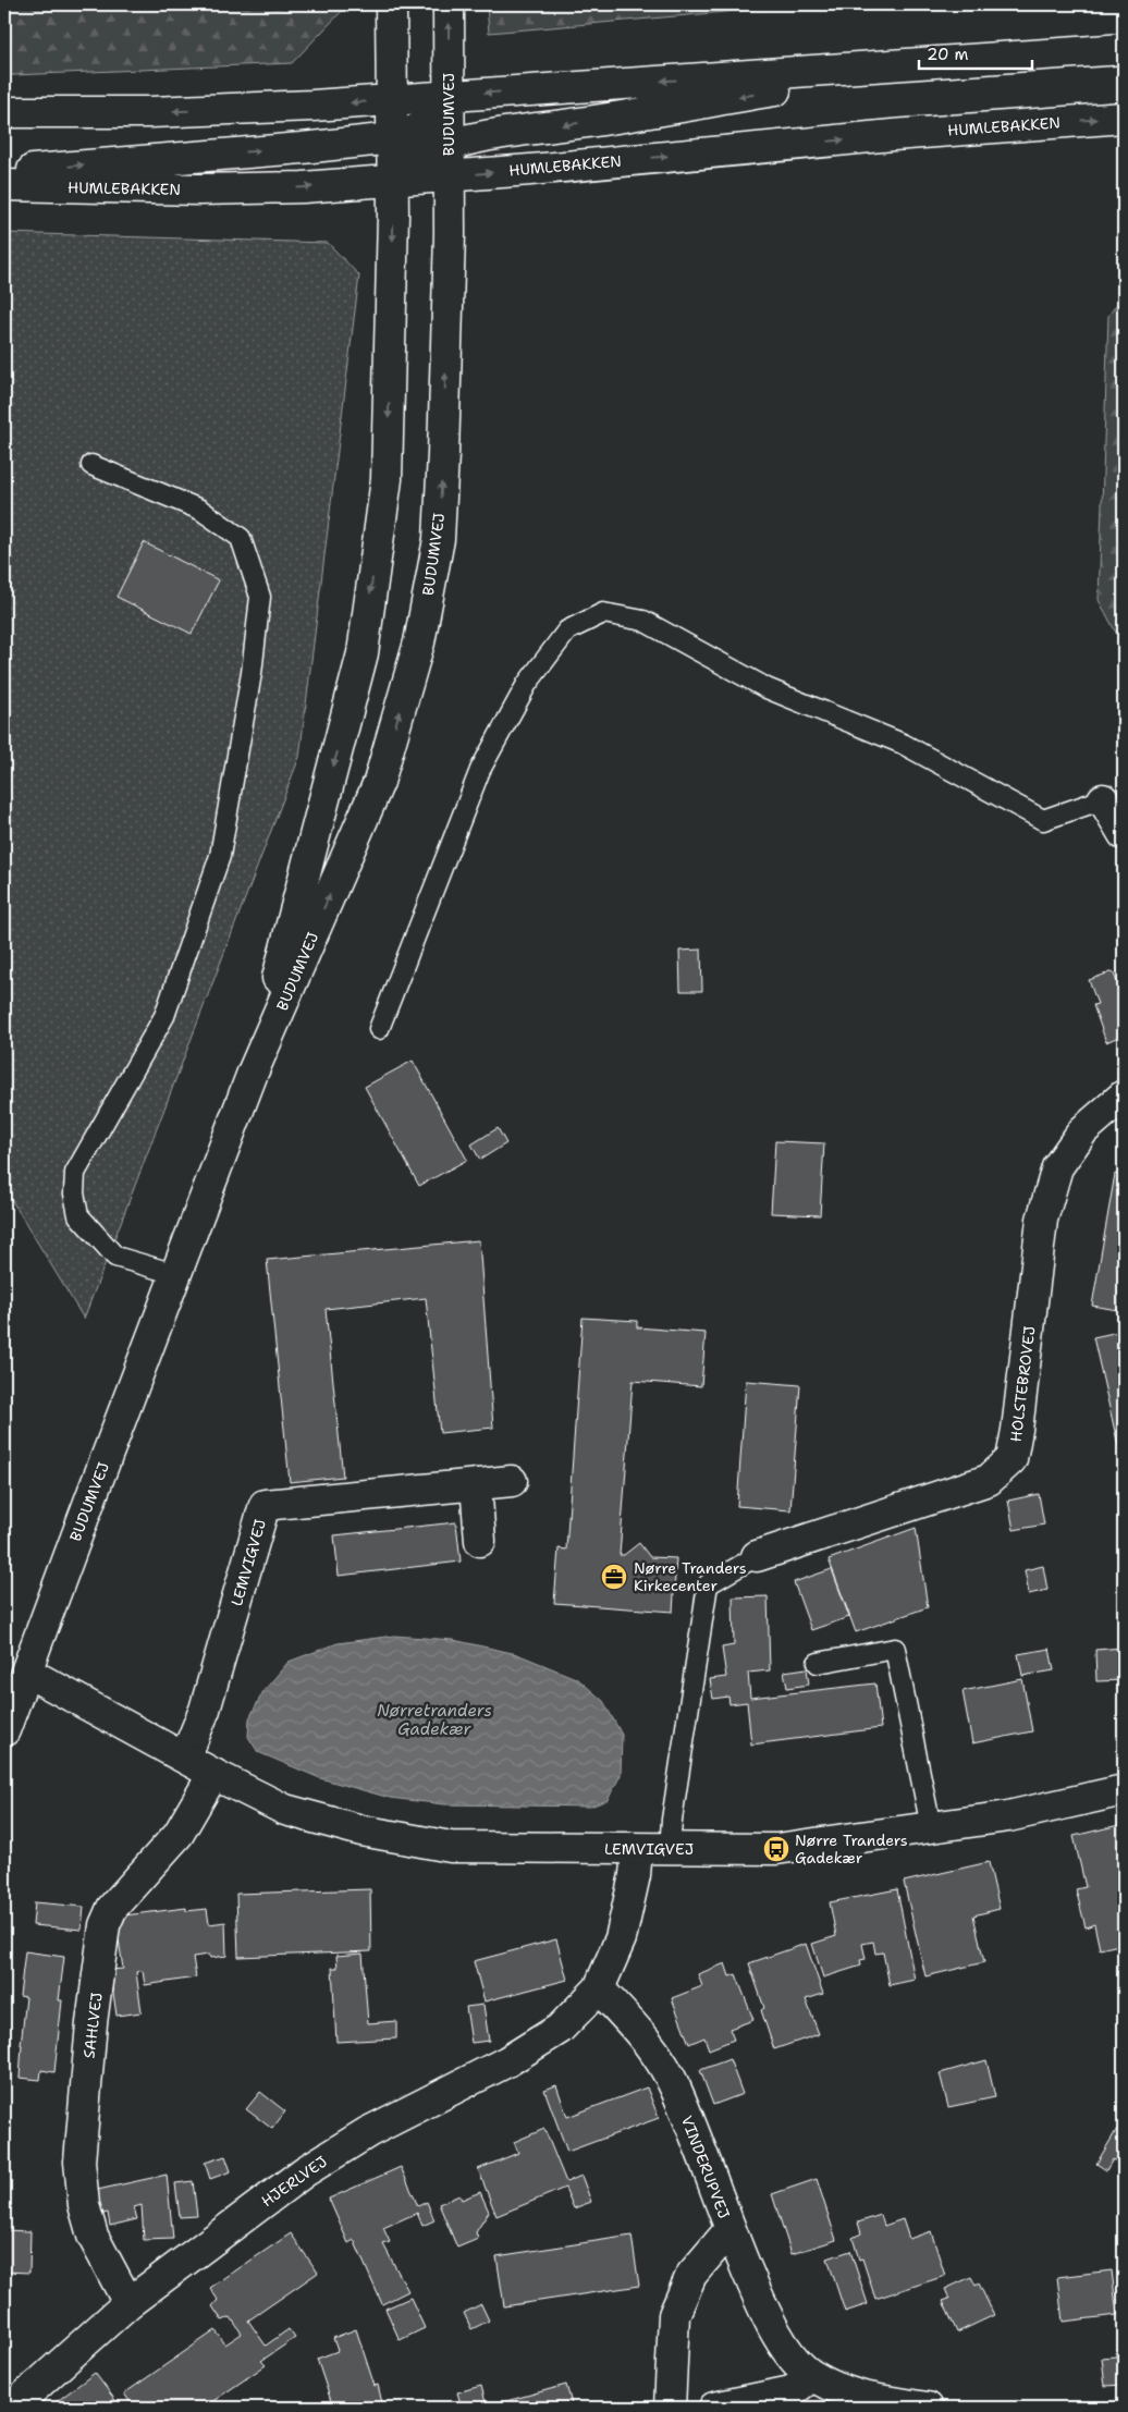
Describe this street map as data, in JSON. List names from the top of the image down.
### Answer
{
  "streets": {
    "street": [
      "BUDUMVEJ",
      "HUMLEBAKKEN",
      "HOLSTEBROVEJ",
      "LEMVIGVEJ",
      "SAHLVEJ",
      "VINDERUPVEJ",
      "HJERLVEJ"
    ]
  },
  "crossings": [
    ["BUDUMVEJ", "HUMLEBAKKEN"],
    ["BUDUMVEJ", "LEMVIGVEJ"],
    ["LEMVIGVEJ", "SAHLVEJ"],
    ["SAHLVEJ", "HJERLVEJ"],
    ["VINDERUPVEJ", "HJERLVEJ"]
  ],
  "water": ["Nørretranders Gadekær"],
  "places": {
    "office": ["Nørre Tranders Kirkecenter"],
    "bus stop": ["Nørre Tranders Gadekær"]
  },
  "scale_bar": "20 m"
}
